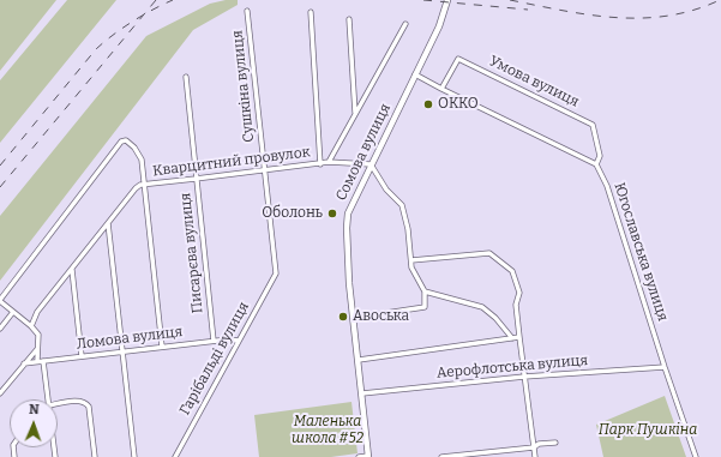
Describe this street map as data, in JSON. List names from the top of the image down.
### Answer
{
  "streets": {
    "main road": ["Сомова вулиця"],
    "street": [
      "Умова вулиця",
      "Сушкіна вулиця",
      "Кварцитний провулок",
      "Югославська вулиця",
      "Писарєва вулиця",
      "Ломова вулиця",
      "Гарібальді вулиця",
      "Аерофлотська вулиця"
    ]
  },
  "crossings": [
    ["Умова вулиця", "Югославська вулиця"],
    ["Сушкіна вулиця", "Кварцитний провулок"],
    ["Сушкіна вулиця", "Гарібальді вулиця"],
    ["Сомова вулиця", "Кварцитний провулок"],
    ["Сомова вулиця", "Аерофлотська вулиця"],
    ["Кварцитний провулок", "Писарєва вулиця"],
    ["Югославська вулиця", "Аерофлотська вулиця"],
    ["Писарєва вулиця", "Ломова вулиця"],
    ["Ломова вулиця", "Гарібальді вулиця"]
  ],
  "parks": ["Маленька школа #52", "Парк Пушкіна"],
  "places": ["ОККО", "Оболонь", "Авоська"],
  "north": "top"
}
